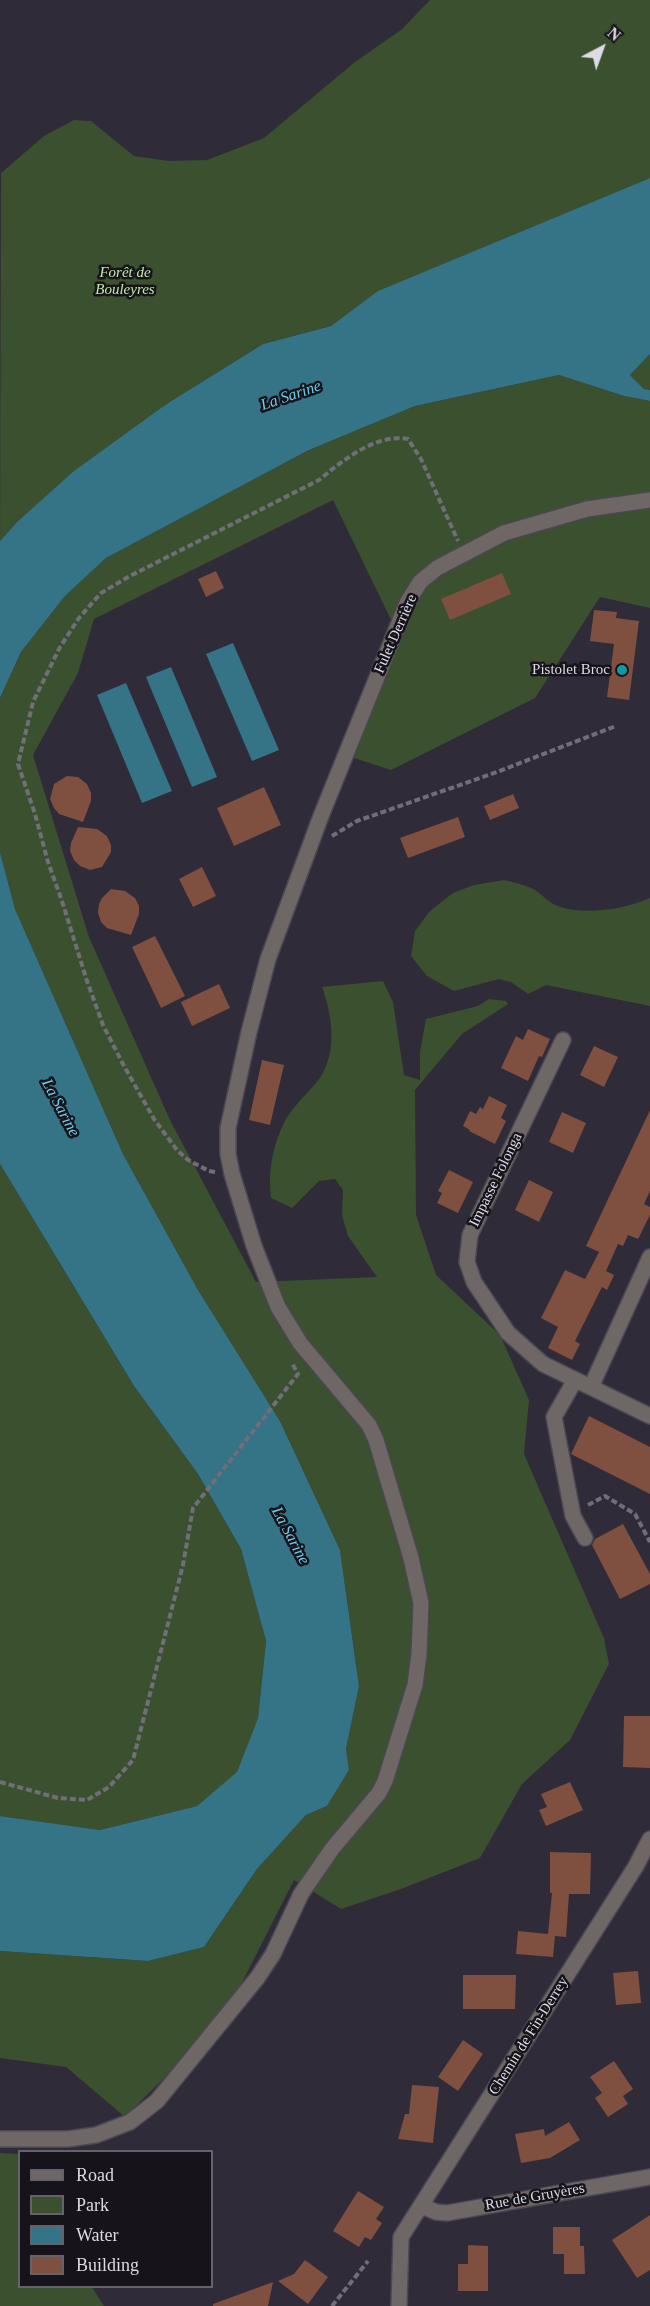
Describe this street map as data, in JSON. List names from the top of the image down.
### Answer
{
  "streets": {
    "street": [
      "Fulet Derrière",
      "Impasse Folonga",
      "Chemin de Fin-Derrey",
      "Rue de Gruyères"
    ]
  },
  "crossings": [
    ["Chemin de Fin-Derrey", "Rue de Gruyères"]
  ],
  "water": ["La Sarine"],
  "parks": ["Forêt de Bouleyres"],
  "places": ["Pistolet Broc"],
  "legend": [
    "Road",
    "Park",
    "Water",
    "Building"
  ],
  "north": "top right"
}
